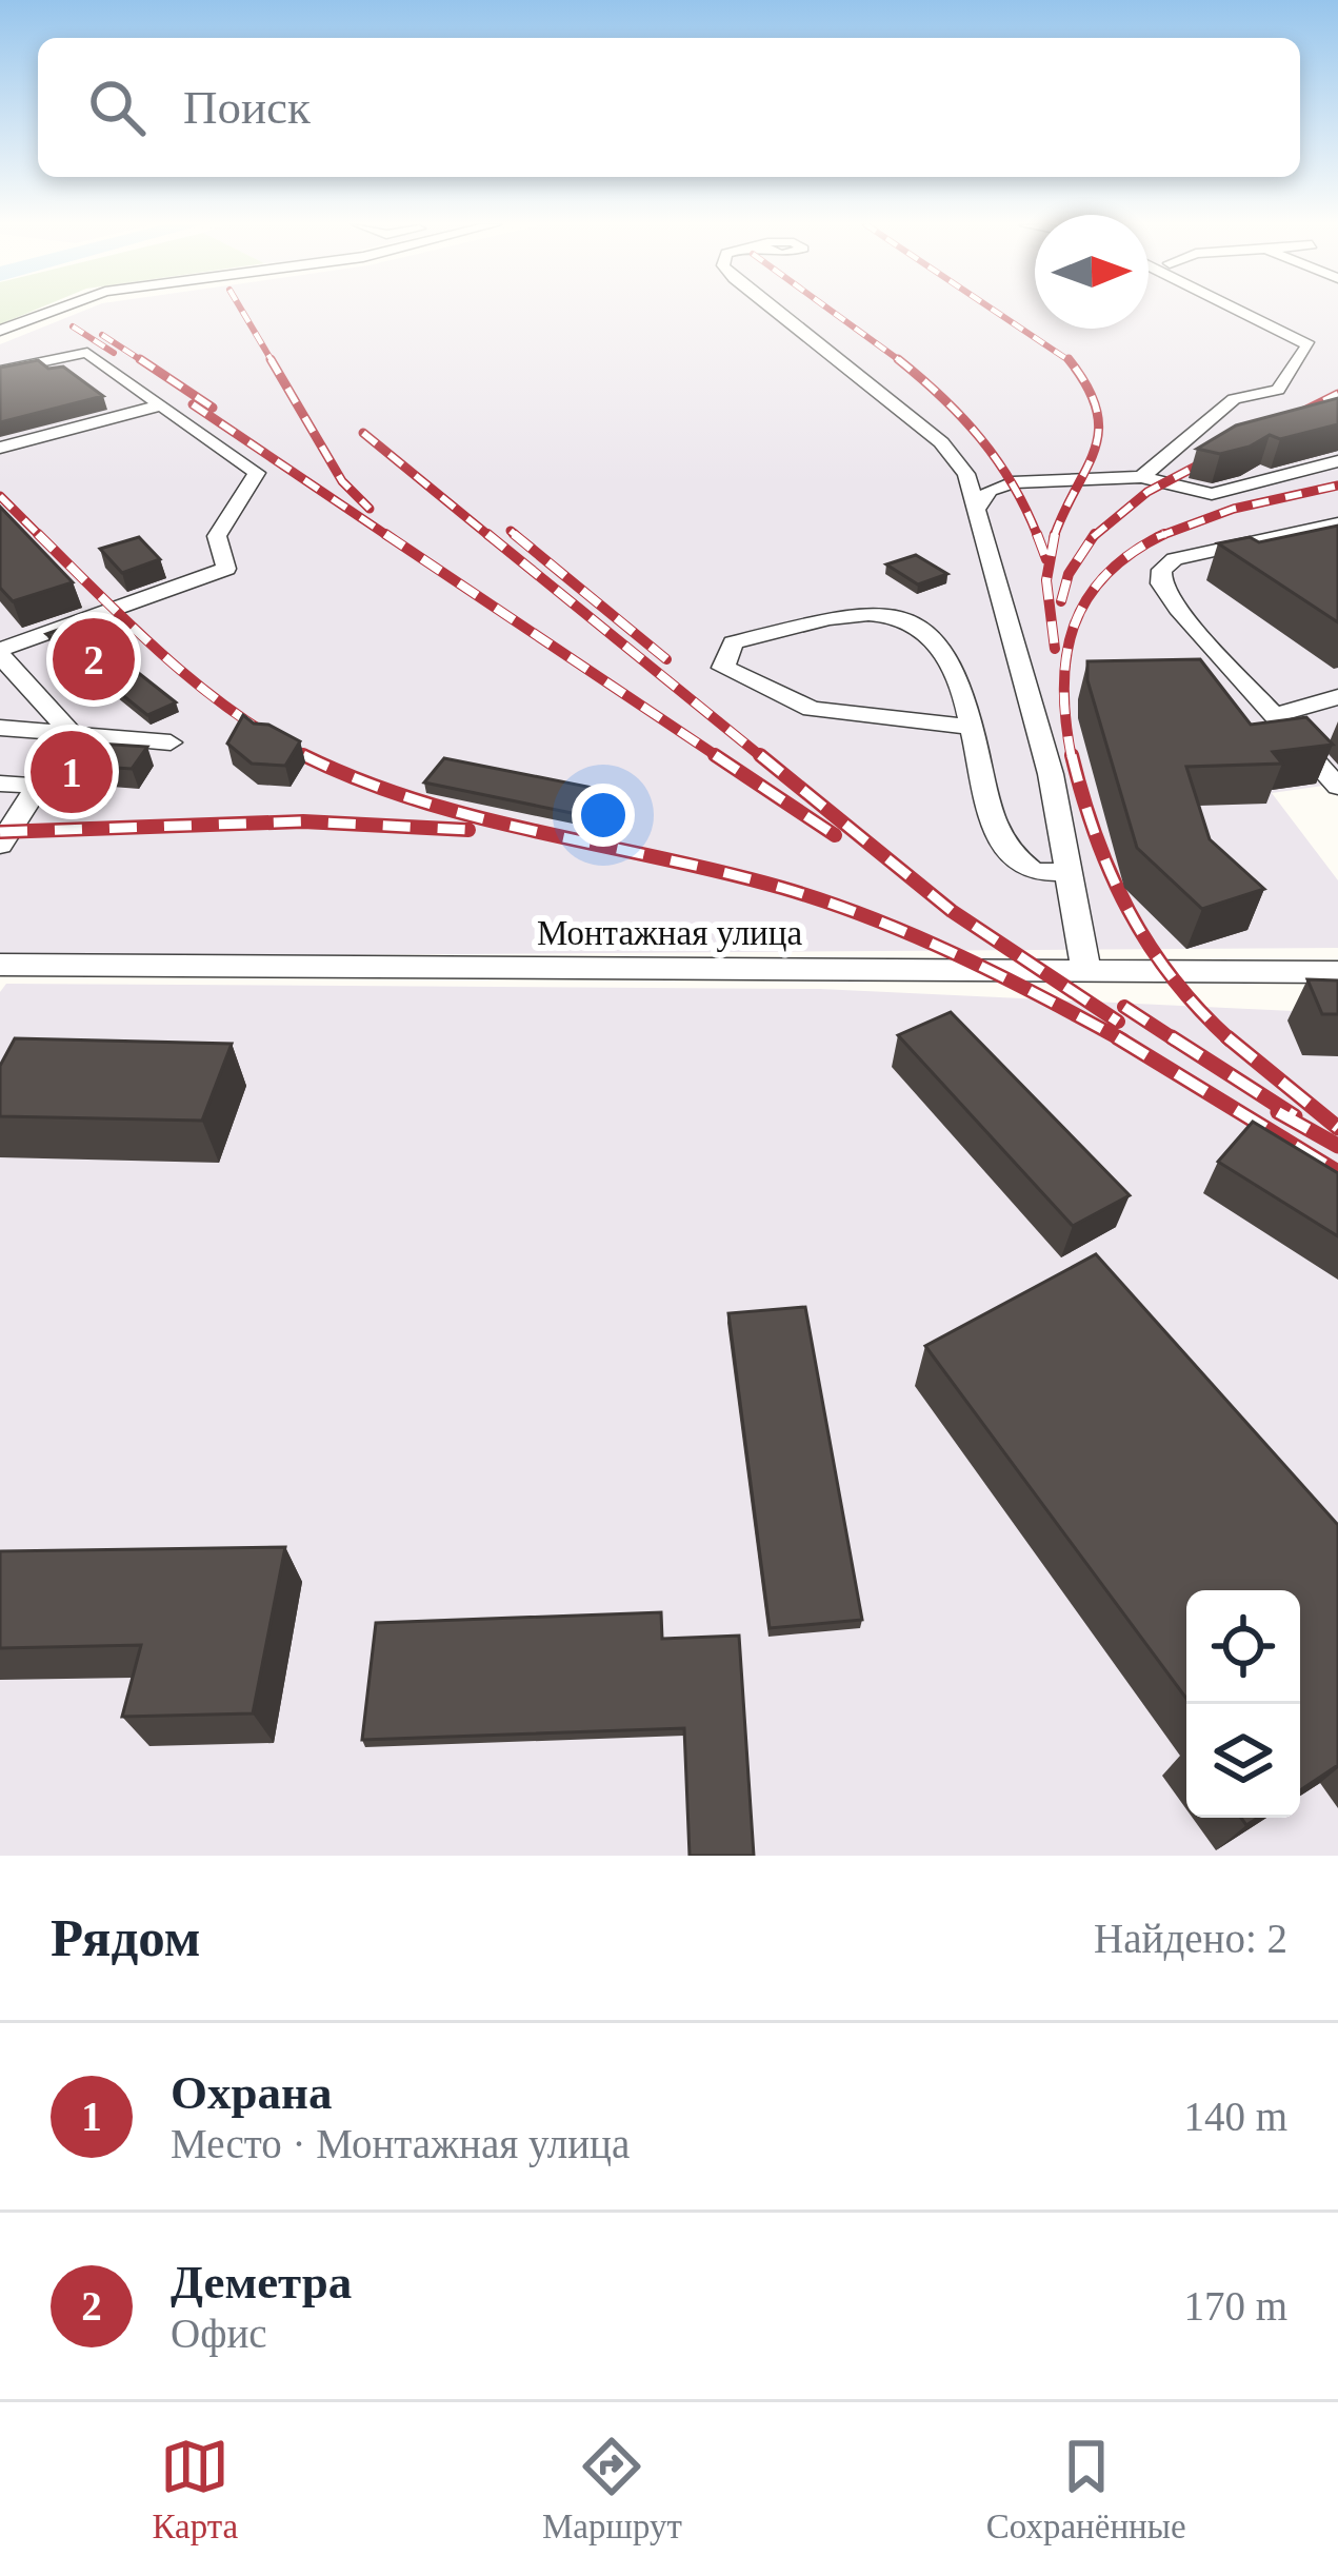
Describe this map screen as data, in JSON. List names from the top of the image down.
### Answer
{
  "streets": {
    "street": ["Монтажная улица"]
  },
  "north": "right",
  "page": {
    "search": "Поиск",
    "pins": ["2", "1"],
    "heading": ["Рядом", "Найдено: 2"],
    "list": [
      {
        "mark": "1",
        "name": "Охрана",
        "note": "Место · Монтажная улица",
        "value": "140 m"
      },
      {
        "mark": "2",
        "name": "Деметра",
        "note": "Офис",
        "value": "170 m"
      }
    ],
    "nav": ["Карта", "Маршрут", "Сохранённые"]
  }
}
